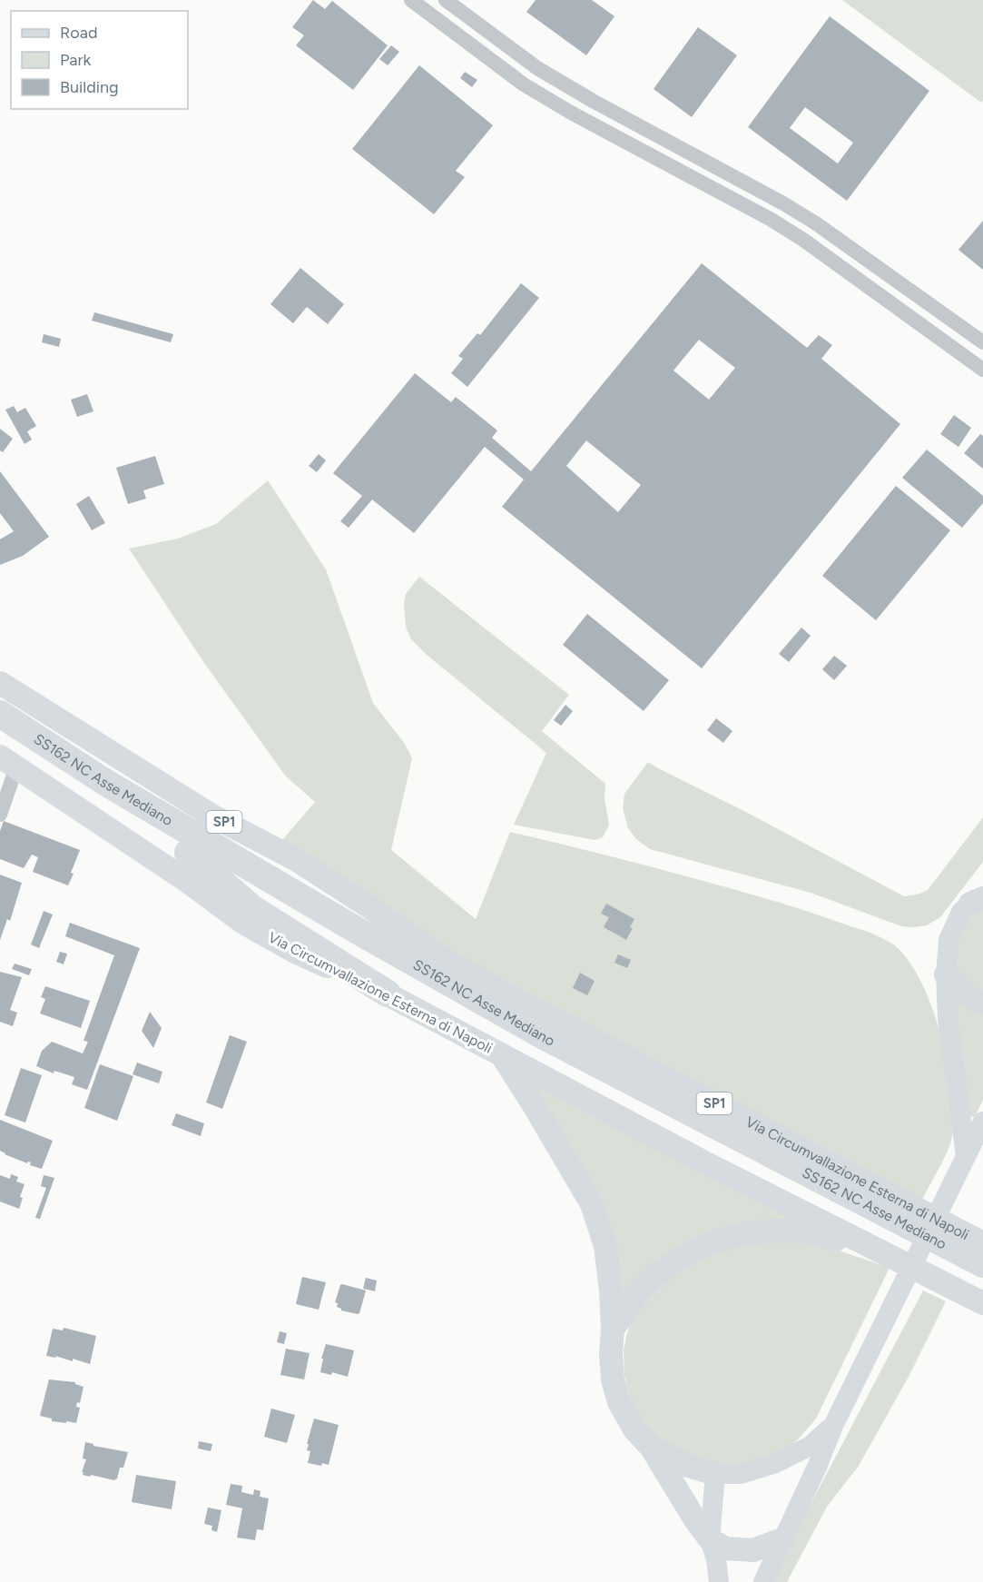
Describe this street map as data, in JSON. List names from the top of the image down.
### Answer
{
  "streets": {
    "highway": ["SS162 NC Asse Mediano"],
    "main road": ["SP1", "Via Circumvallazione Esterna di Napoli"]
  },
  "legend": ["Road", "Park", "Building"]
}
